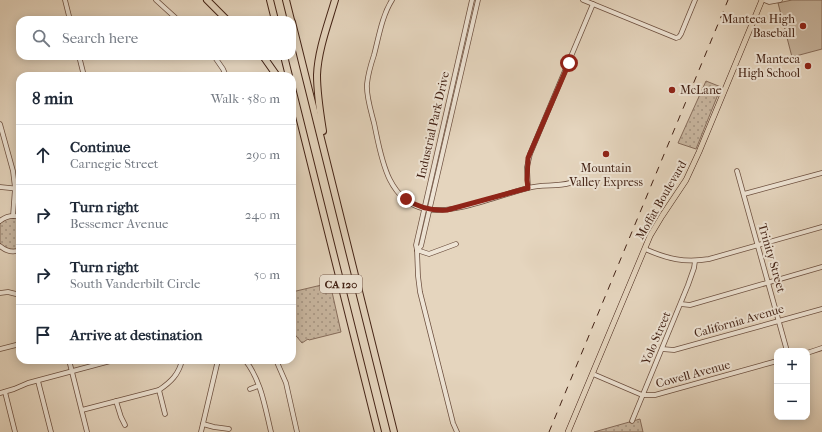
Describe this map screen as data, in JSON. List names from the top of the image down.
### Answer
{
  "streets": {
    "highway": ["CA 120"],
    "main road": ["Moffat Boulevard"],
    "street": [
      "Industrial Park Drive",
      "Trinity Street",
      "California Avenue",
      "Yolo Street",
      "Cowell Avenue"
    ]
  },
  "crossings": [
    ["Moffat Boulevard", "Cowell Avenue"],
    ["Trinity Street", "California Avenue"],
    ["California Avenue", "Yolo Street"],
    ["Yolo Street", "Cowell Avenue"]
  ],
  "places": [
    "Manteca High Baseball",
    "Manteca High School",
    "McLane",
    "Mountain Valley Express"
  ],
  "page": {
    "search": "Search here",
    "heading": ["8 min", "Walk · 580 m"],
    "list": [
      ["Continue", "Carnegie Street", "290 m"],
      ["Turn right", "Bessemer Avenue", "240 m"],
      ["Turn right", "South Vanderbilt Circle", "50 m"],
      "Arrive at destination"
    ],
    "map_buttons": ["+", "−"]
  }
}
